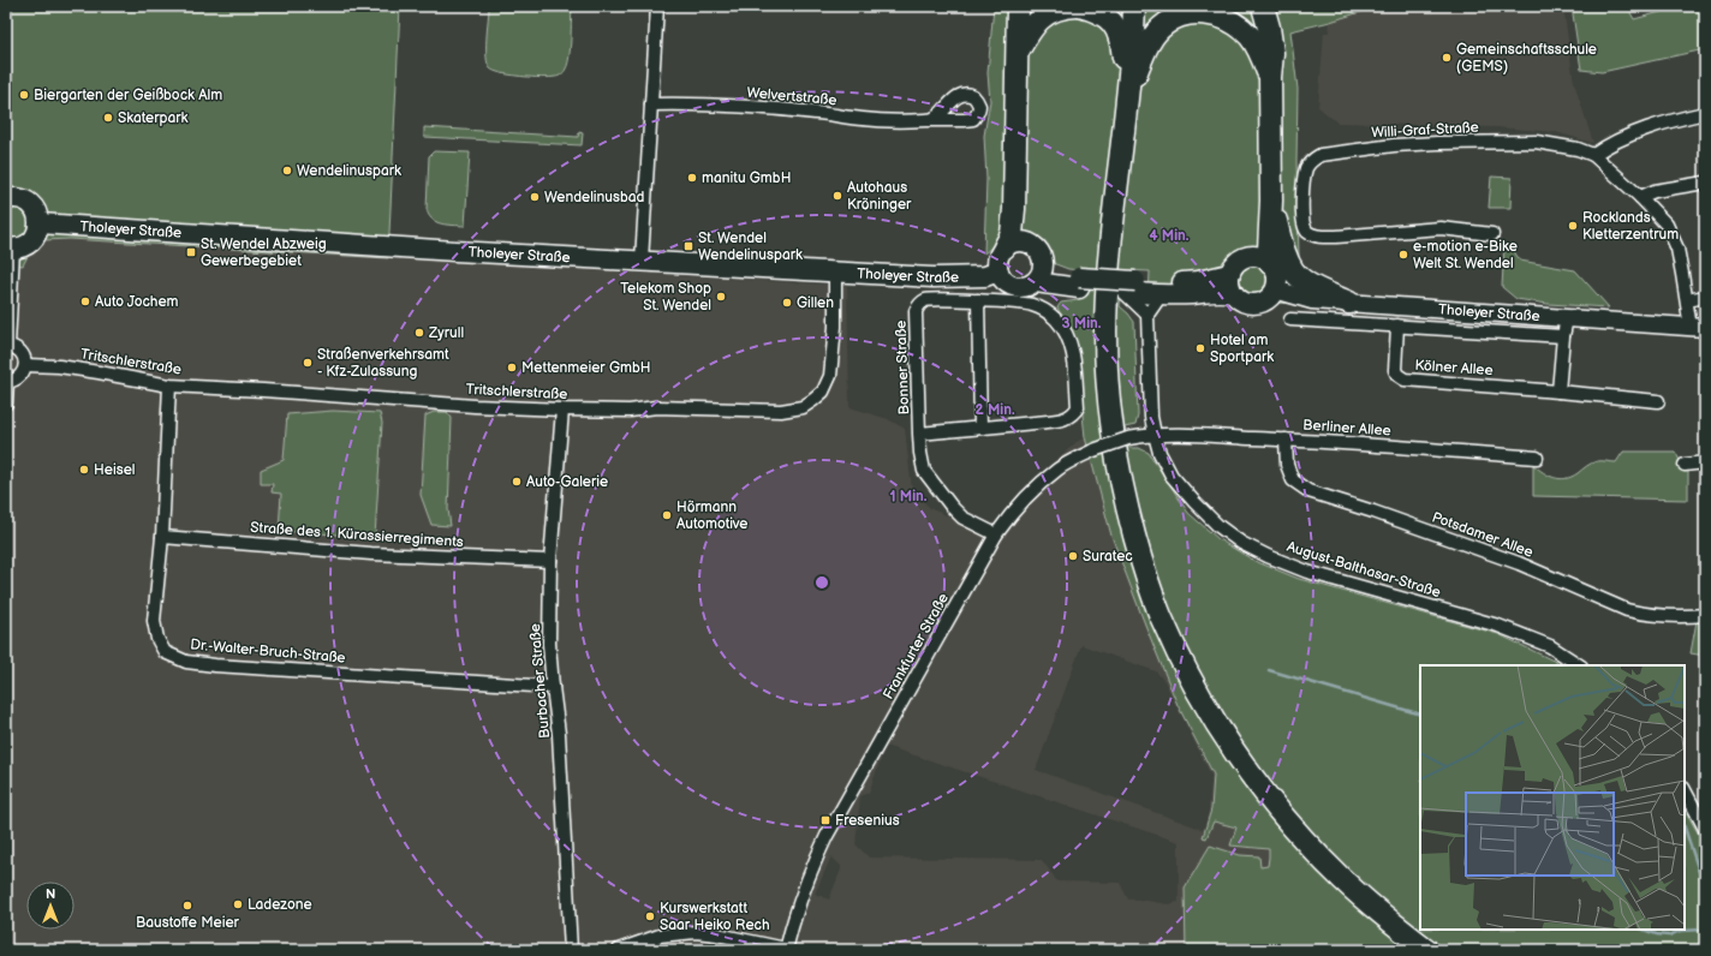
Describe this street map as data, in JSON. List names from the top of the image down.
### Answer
{
  "streets": {
    "main road": ["Tholeyer Straße"],
    "street": [
      "Welvertstraße",
      "Willi-Graf-Straße",
      "Tritschlerstraße",
      "Bonner Straße",
      "Kölner Allee",
      "Berliner Allee",
      "Straße des 1. Kürassierregiments",
      "Potsdamer Allee",
      "August-Balthasar-Straße",
      "Frankfurter Straße",
      "Dr.-Walter-Bruch-Straße",
      "Burbacher Straße"
    ]
  },
  "crossings": [
    ["Willi-Graf-Straße", "Tholeyer Straße"],
    ["Tholeyer Straße", "Tritschlerstraße"],
    ["Tritschlerstraße", "Dr.-Walter-Bruch-Straße"],
    ["Tritschlerstraße", "Burbacher Straße"],
    ["Bonner Straße", "Frankfurter Straße"],
    ["Berliner Allee", "Potsdamer Allee"],
    ["Berliner Allee", "August-Balthasar-Straße"],
    ["Berliner Allee", "Frankfurter Straße"],
    ["Straße des 1. Kürassierregiments", "Dr.-Walter-Bruch-Straße"],
    ["Straße des 1. Kürassierregiments", "Burbacher Straße"],
    ["August-Balthasar-Straße", "Frankfurter Straße"],
    ["Dr.-Walter-Bruch-Straße", "Burbacher Straße"]
  ],
  "places": {
    "other": [
      "Gemeinschaftsschule (GEMS)",
      "Biergarten der Geißbock Alm",
      "Skaterpark",
      "Wendelinuspark",
      "manitu GmbH",
      "Autohaus Kröninger",
      "Wendelinusbad",
      "Rocklands Kletterzentrum",
      "e-motion e-Bike Welt St. Wendel",
      "Telekom Shop St. Wendel",
      "Auto Jochem",
      "Gillen",
      "Zyrull",
      "Hotel am Sportpark",
      "Straßenverkehrsamt - Kfz-Zulassung",
      "Mettenmeier GmbH",
      "Heisel",
      "Auto-Galerie",
      "Hörmann Automotive",
      "Suratec",
      "Ladezone",
      "Baustoffe Meier",
      "Kurswerkstatt Saar Heiko Rech"
    ],
    "transit": ["St. Wendel Wendelinuspark", "St. Wendel Abzweig Gewerbegebiet", "Fresenius"]
  },
  "north": "top",
  "rings": [
    "4 Min.",
    "3 Min.",
    "2 Min.",
    "1 Min."
  ]
}
